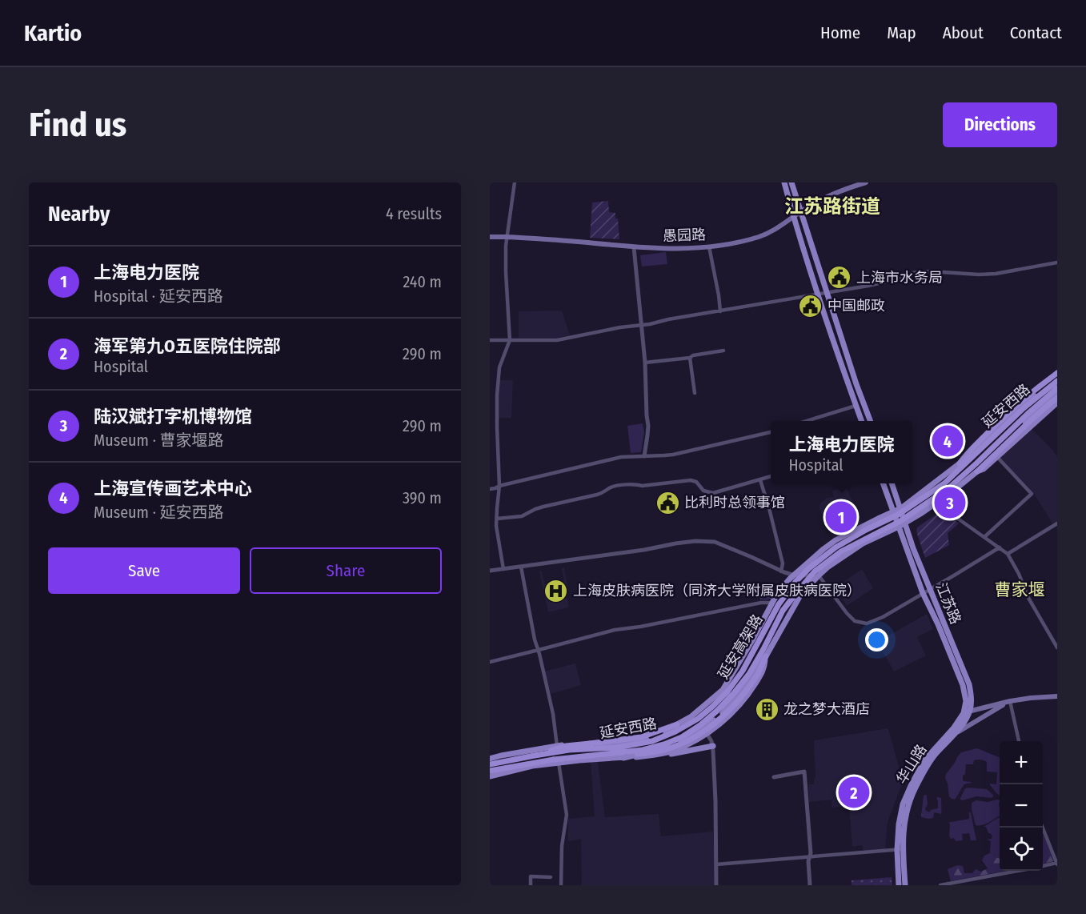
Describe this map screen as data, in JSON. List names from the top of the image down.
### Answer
{
  "streets": {
    "highway": ["延安高架路"],
    "main road": [
      "愚园路",
      "延安西路",
      "江苏路",
      "华山路"
    ]
  },
  "crossings": [
    ["延安西路", "江苏路"],
    ["延安西路", "延安高架路"],
    ["江苏路", "华山路"]
  ],
  "districts": ["江苏路街道", "曹家堰"],
  "places": {
    "public building": ["上海市水务局", "中国邮政", "比利时总领事馆"],
    "hospital": ["上海皮肤病医院（同济大学附属皮肤病医院）"],
    "building": ["龙之梦大酒店"]
  },
  "page": {
    "header": "Kartio",
    "nav": [
      "Home",
      "Map",
      "About",
      "Contact"
    ],
    "buttons": [
      "Directions",
      ["Save", "Share"]
    ],
    "title": "Find us",
    "heading": ["Nearby", "4 results"],
    "list": [
      {
        "mark": "1",
        "name": "上海电力医院",
        "note": "Hospital · 延安西路",
        "value": "240 m"
      },
      {
        "mark": "2",
        "name": "海军第九O五医院住院部",
        "note": "Hospital",
        "value": "290 m"
      },
      {
        "mark": "3",
        "name": "陆汉斌打字机博物馆",
        "note": "Museum · 曹家堰路",
        "value": "290 m"
      },
      {
        "mark": "4",
        "name": "上海宣传画艺术中心",
        "note": "Museum · 延安西路",
        "value": "390 m"
      }
    ],
    "popup": ["上海电力医院", "Hospital"],
    "pins": [
      "4",
      "3",
      "1",
      "2"
    ],
    "map_buttons": ["+", "−"]
  }
}
